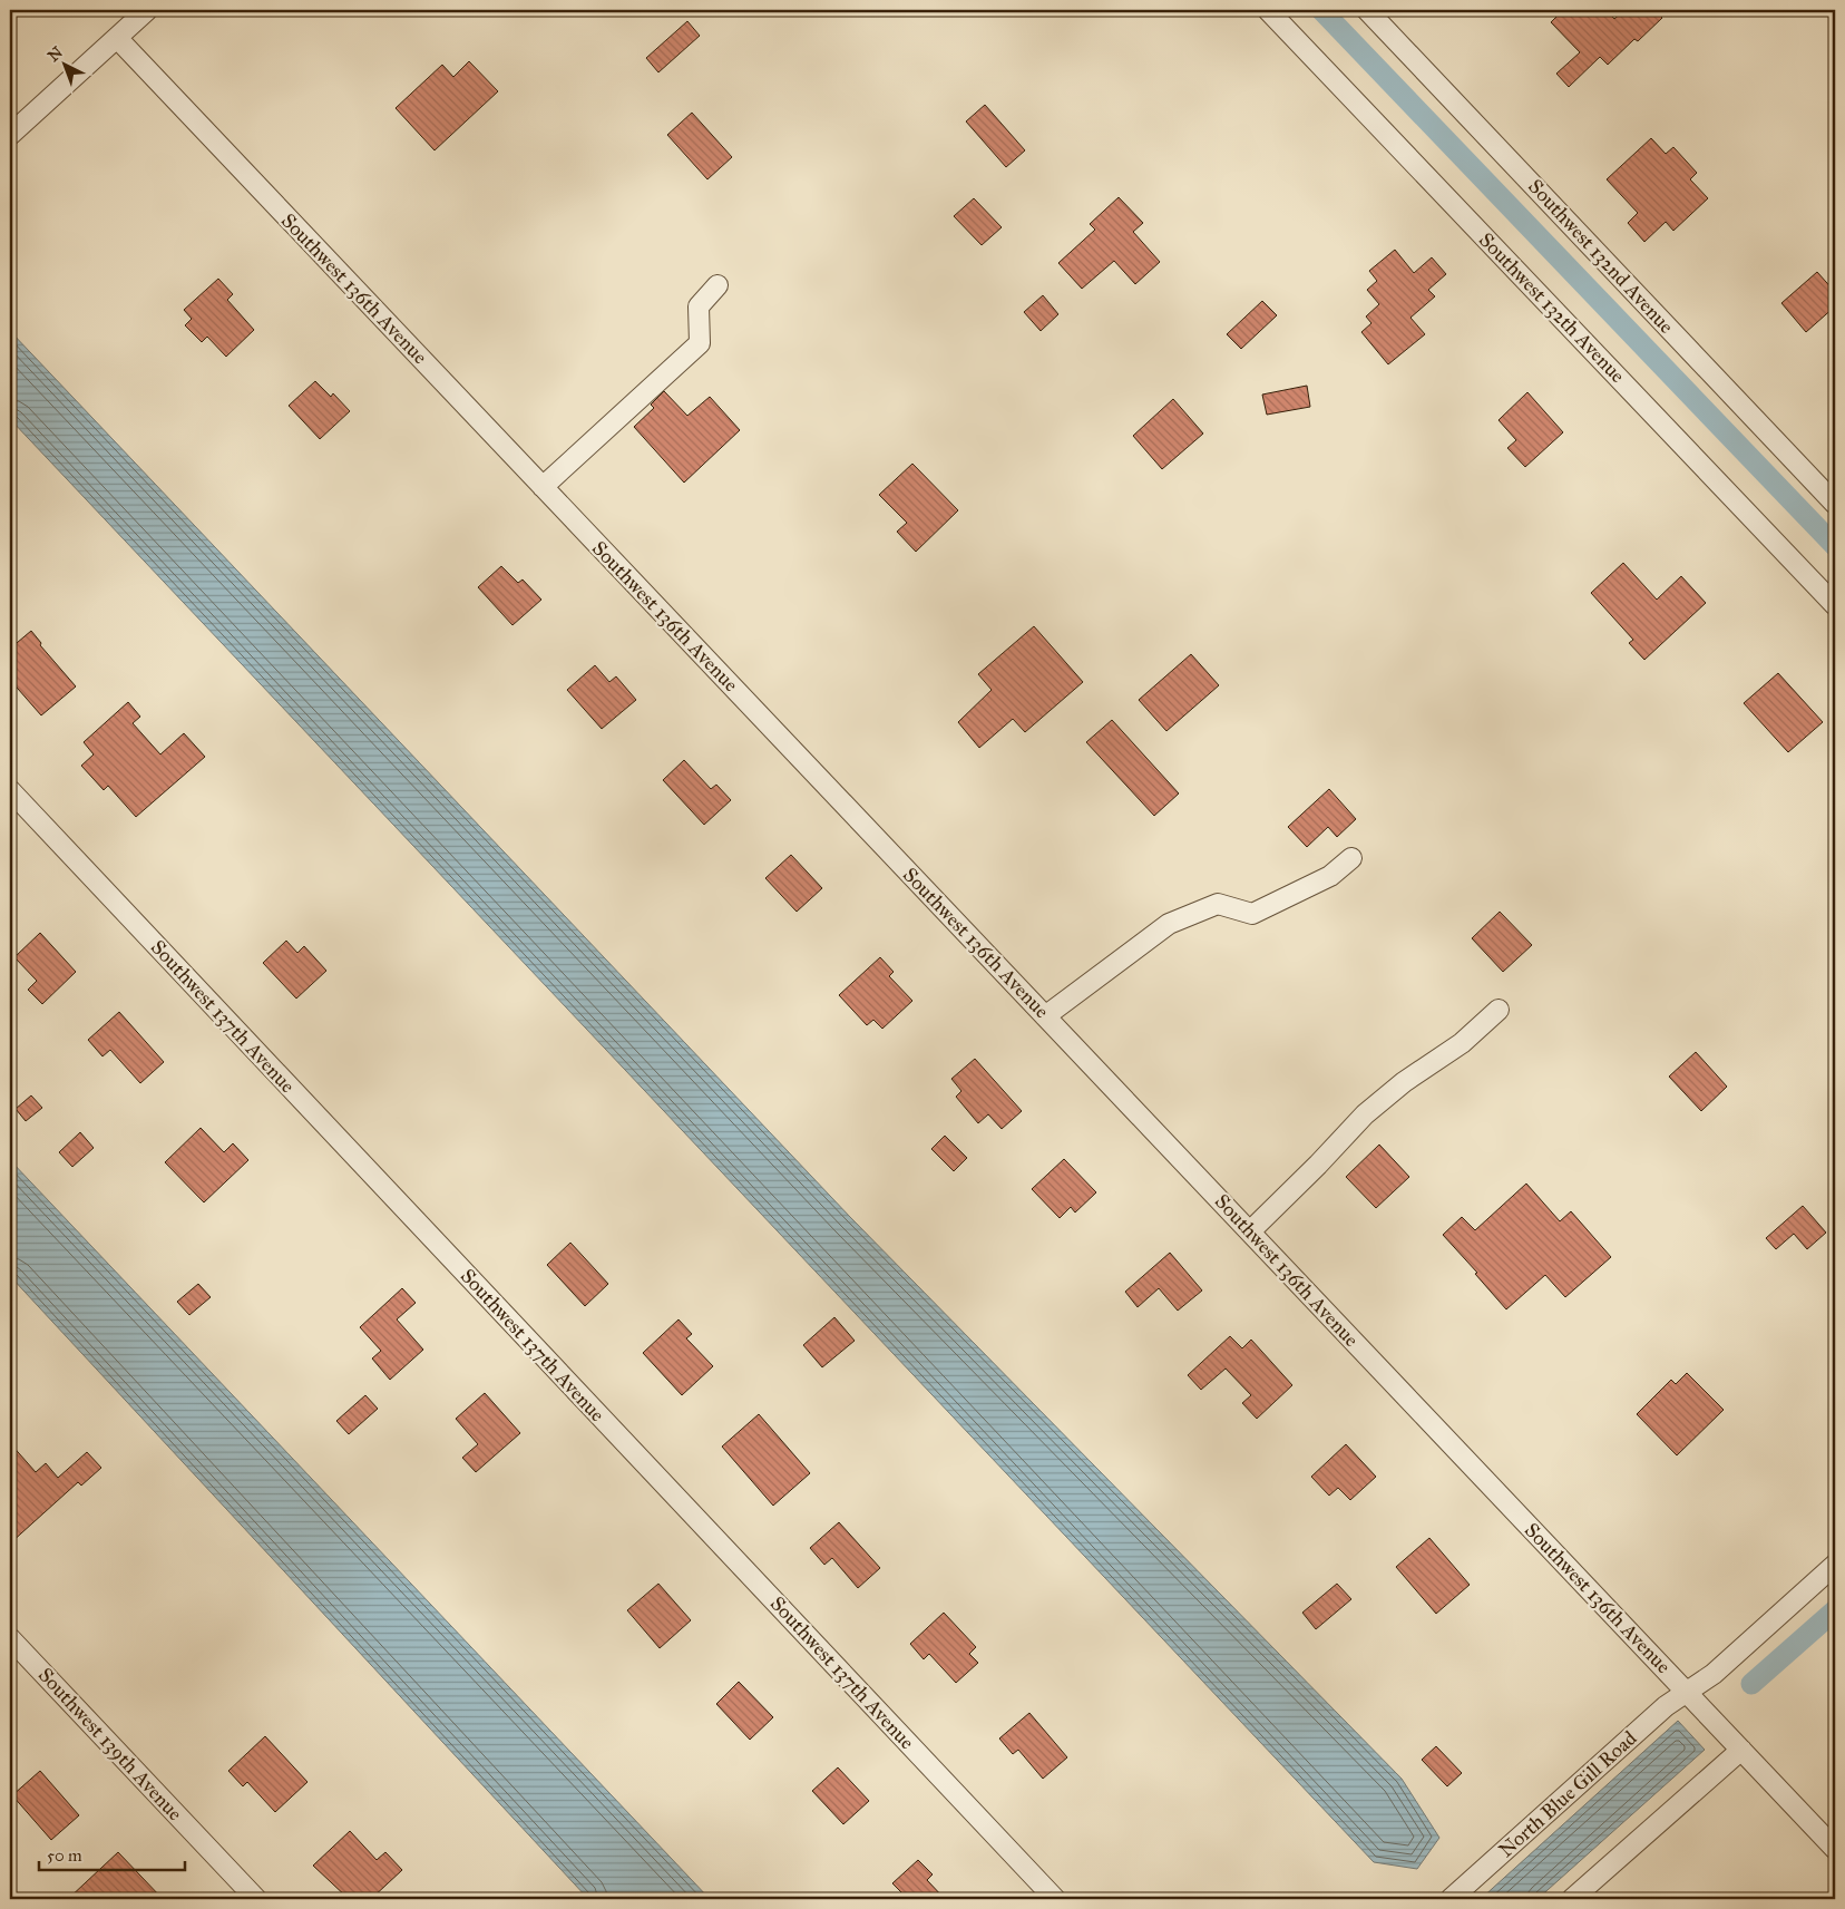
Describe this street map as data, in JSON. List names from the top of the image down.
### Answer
{
  "streets": {
    "street": [
      "Southwest 132nd Avenue",
      "Southwest 136th Avenue",
      "Southwest 132th Avenue",
      "Southwest 137th Avenue",
      "Southwest 139th Avenue",
      "North Blue Gill Road"
    ]
  },
  "crossings": [
    ["Southwest 136th Avenue", "North Blue Gill Road"]
  ],
  "scale_bar": "50 m",
  "north": "top left"
}
